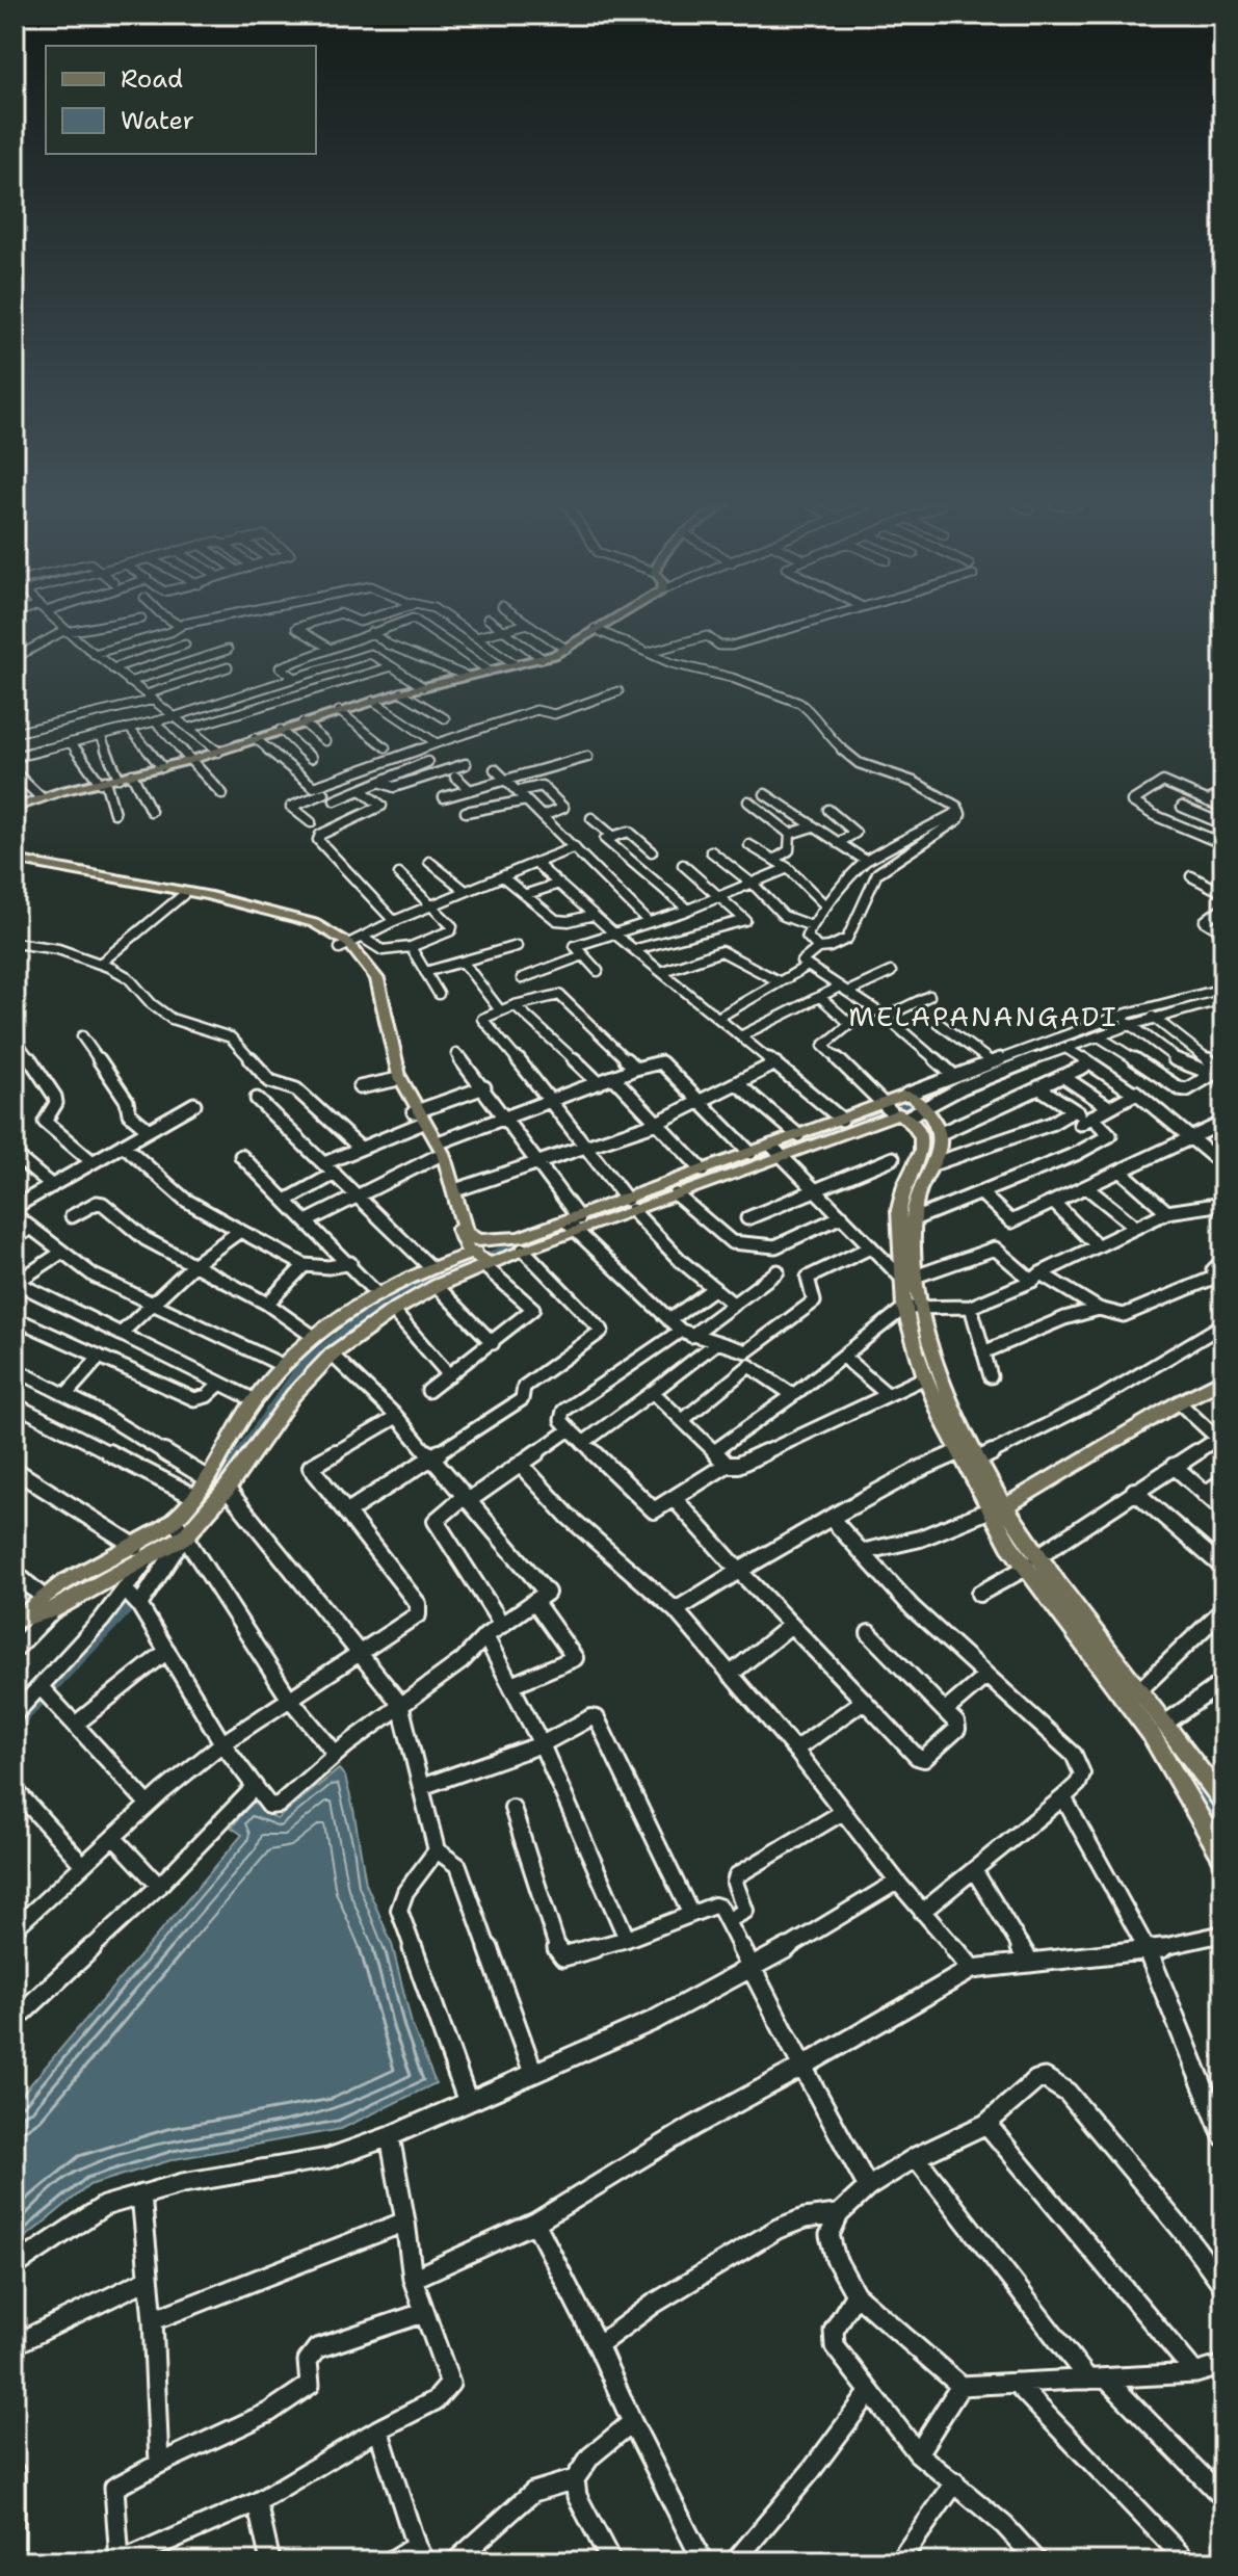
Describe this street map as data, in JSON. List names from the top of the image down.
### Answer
{
  "districts": ["MELAPANANGADI"],
  "legend": ["Road", "Water"]
}
